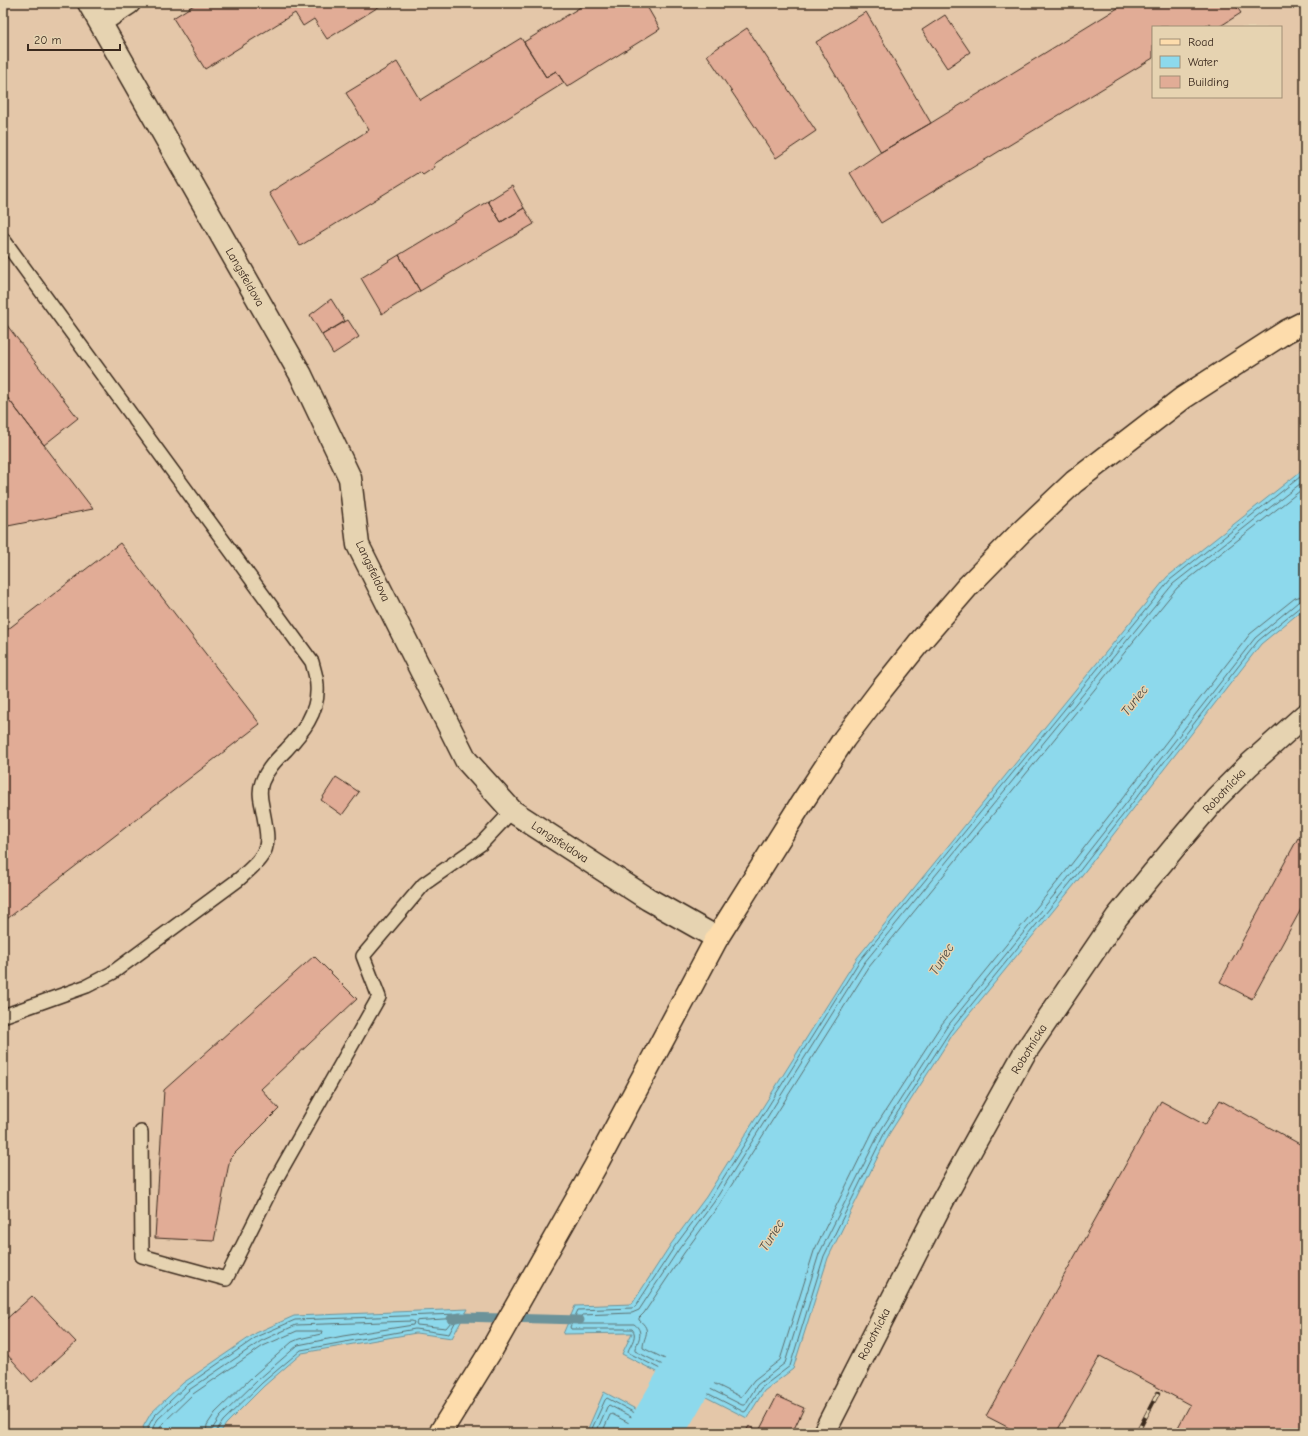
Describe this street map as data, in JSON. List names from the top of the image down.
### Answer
{
  "streets": {
    "street": ["Langsfeldova", "Robotnícka"]
  },
  "water": ["Turiec"],
  "legend": ["Road", "Water", "Building"],
  "scale_bar": "20 m"
}
